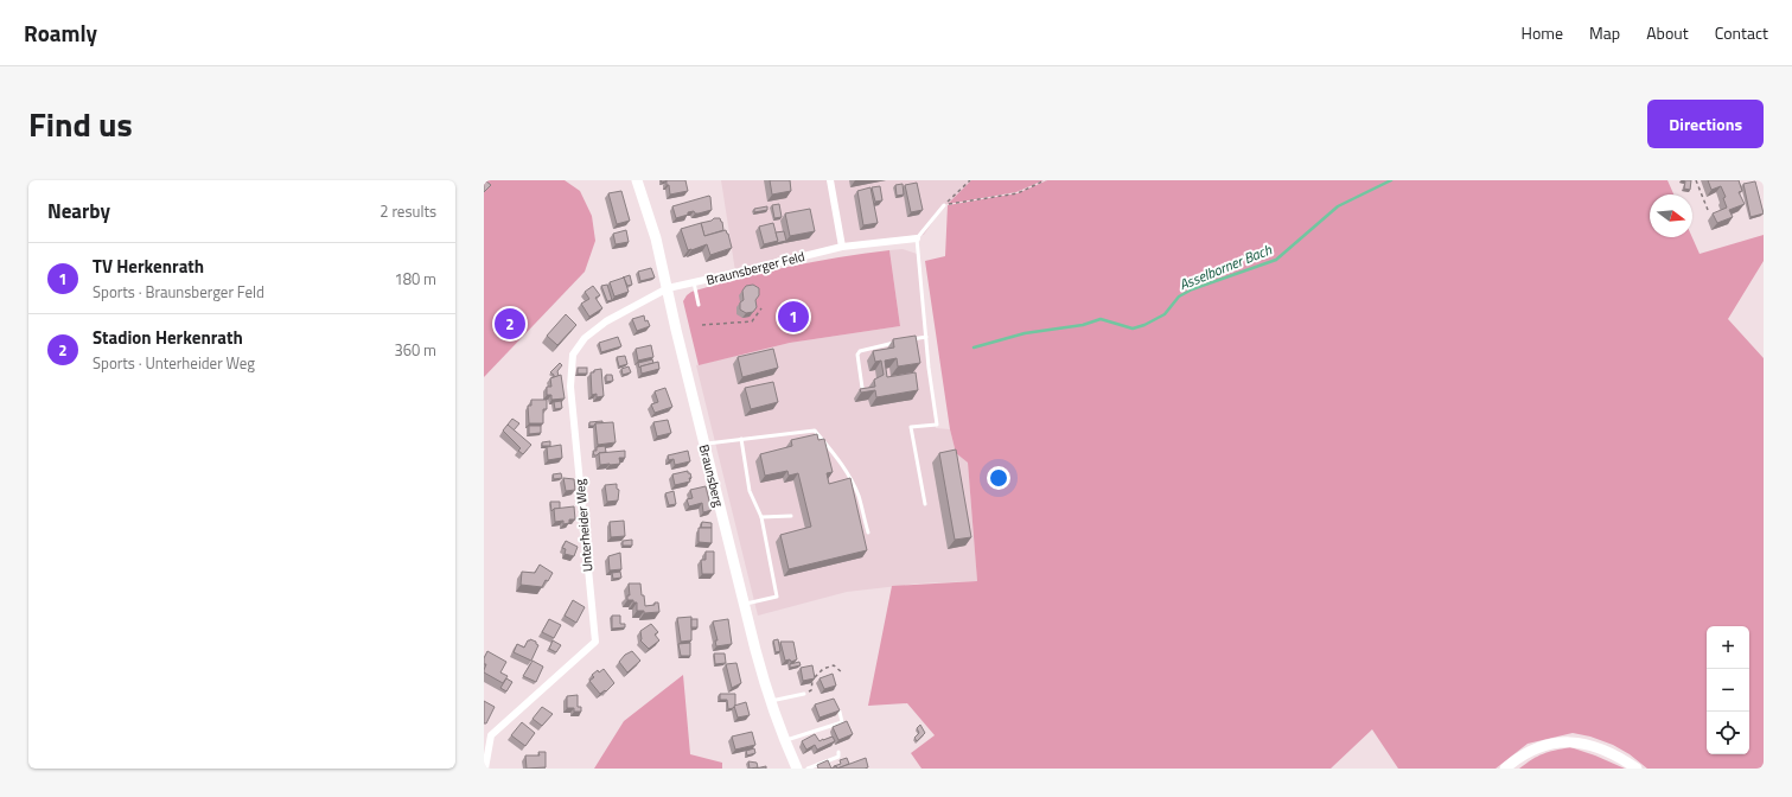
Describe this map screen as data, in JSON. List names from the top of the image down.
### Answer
{
  "streets": {
    "main road": ["Braunsberg"],
    "street": ["Braunsberger Feld", "Unterheider Weg"]
  },
  "crossings": [
    ["Braunsberger Feld", "Braunsberg"],
    ["Braunsberger Feld", "Unterheider Weg"],
    ["Braunsberg", "Unterheider Weg"]
  ],
  "water": ["Asselborner Bach"],
  "north": "right",
  "page": {
    "header": "Roamly",
    "nav": [
      "Home",
      "Map",
      "About",
      "Contact"
    ],
    "title": "Find us",
    "buttons": "Directions",
    "heading": ["Nearby", "2 results"],
    "list": [
      {
        "mark": "1",
        "name": "TV Herkenrath",
        "note": "Sports · Braunsberger Feld",
        "value": "180 m"
      },
      {
        "mark": "2",
        "name": "Stadion Herkenrath",
        "note": "Sports · Unterheider Weg",
        "value": "360 m"
      }
    ],
    "pins": ["1", "2"],
    "map_buttons": ["+", "−"]
  }
}
